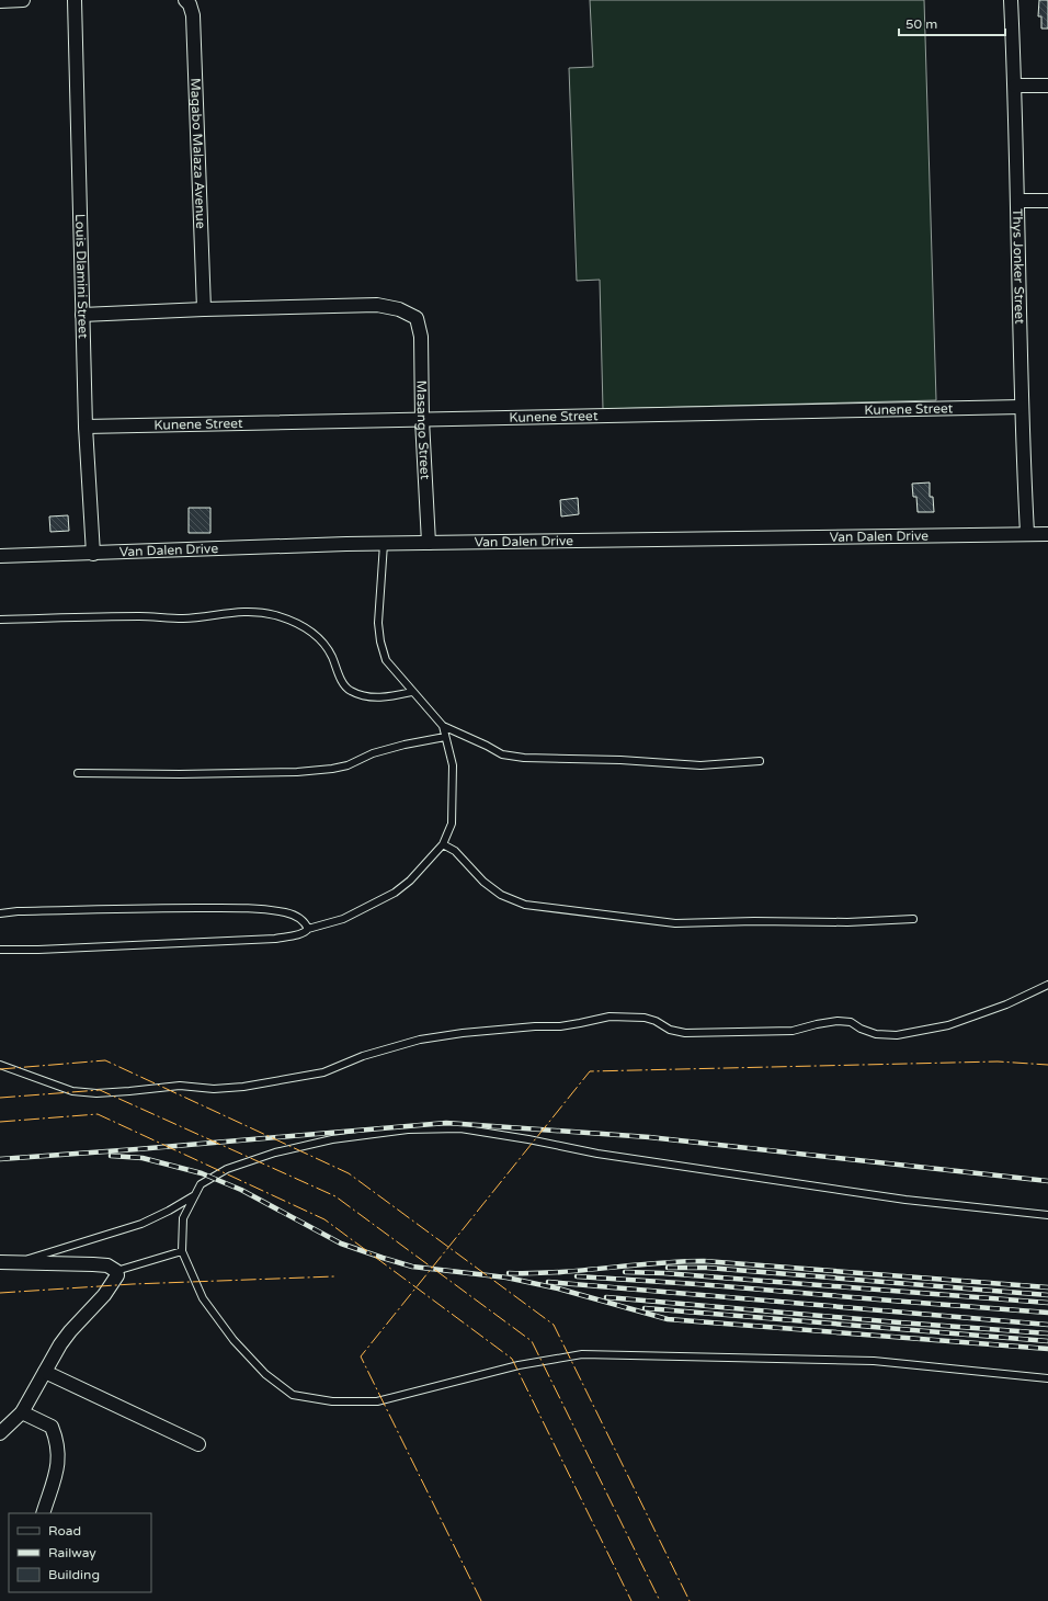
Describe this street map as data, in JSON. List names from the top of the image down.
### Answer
{
  "streets": {
    "street": [
      "Magabo Malaza Avenue",
      "Thys Jonker Street",
      "Louis Dlamini Street",
      "Kunene Street",
      "Masango Street",
      "Van Dalen Drive"
    ]
  },
  "crossings": [
    ["Magabo Malaza Avenue", "Masango Street"],
    ["Thys Jonker Street", "Kunene Street"],
    ["Thys Jonker Street", "Van Dalen Drive"],
    ["Louis Dlamini Street", "Kunene Street"],
    ["Louis Dlamini Street", "Van Dalen Drive"],
    ["Kunene Street", "Masango Street"],
    ["Masango Street", "Van Dalen Drive"]
  ],
  "legend": ["Road", "Railway", "Building"],
  "scale_bar": "50 m"
}
